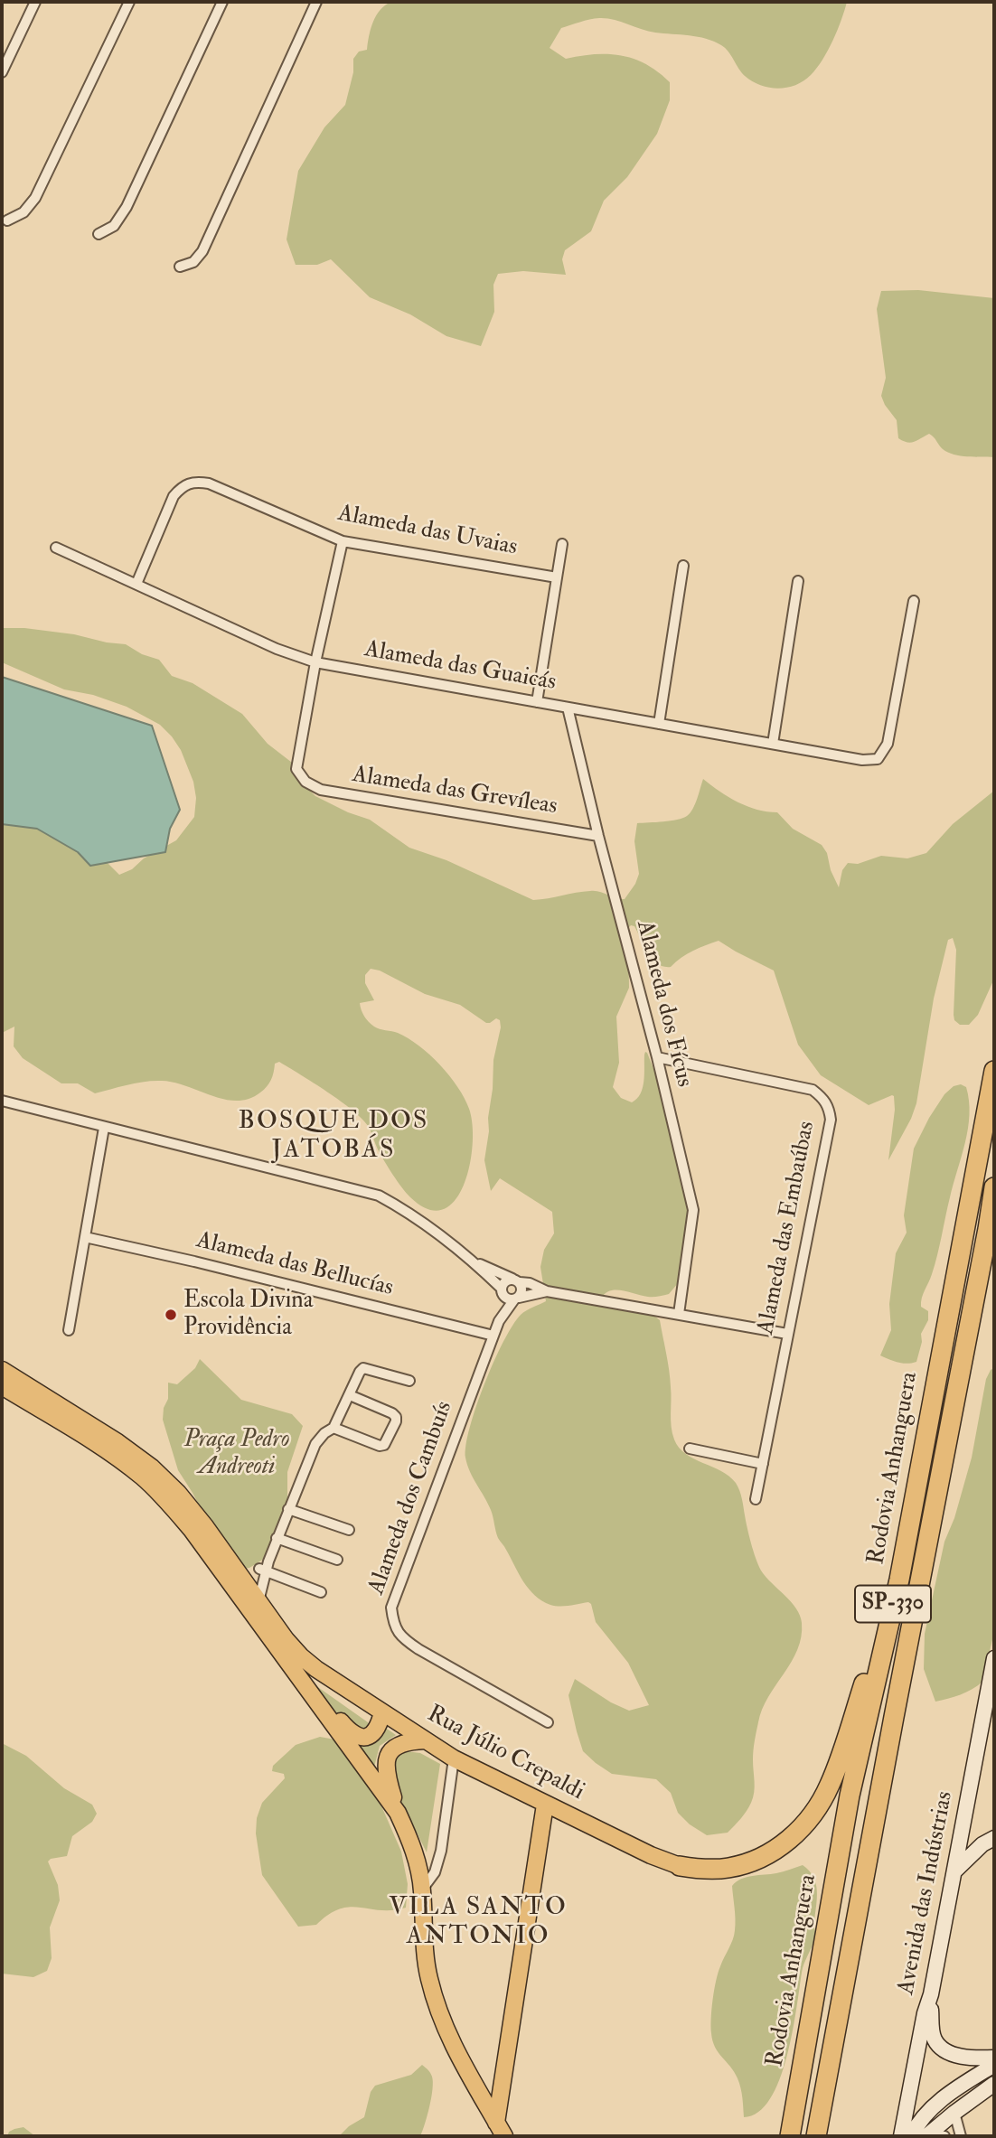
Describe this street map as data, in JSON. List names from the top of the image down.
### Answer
{
  "streets": {
    "highway": ["Rodovia Anhanguera", "SP-330"],
    "main road": ["Rua Júlio Crepaldi", "Avenida das Indústrias"],
    "street": [
      "Alameda das Uvaias",
      "Alameda das Guaicás",
      "Alameda das Grevíleas",
      "Alameda dos Fícus",
      "Alameda das Embaúbas",
      "Alameda das Bellucías",
      "Alameda dos Cambuís"
    ]
  },
  "crossings": [
    ["Alameda das Uvaias", "Alameda das Guaicás"],
    ["Alameda das Guaicás", "Alameda das Grevíleas"],
    ["Alameda das Guaicás", "Alameda dos Fícus"],
    ["Alameda das Grevíleas", "Alameda dos Fícus"],
    ["Alameda dos Fícus", "Alameda das Embaúbas"],
    ["Alameda das Bellucías", "Alameda dos Cambuís"]
  ],
  "districts": ["BOSQUE DOS JATOBÁS", "VILA SANTO ANTONIO"],
  "parks": ["Praça Pedro Andreoti"],
  "places": ["Escola Divina Providência"]
}
